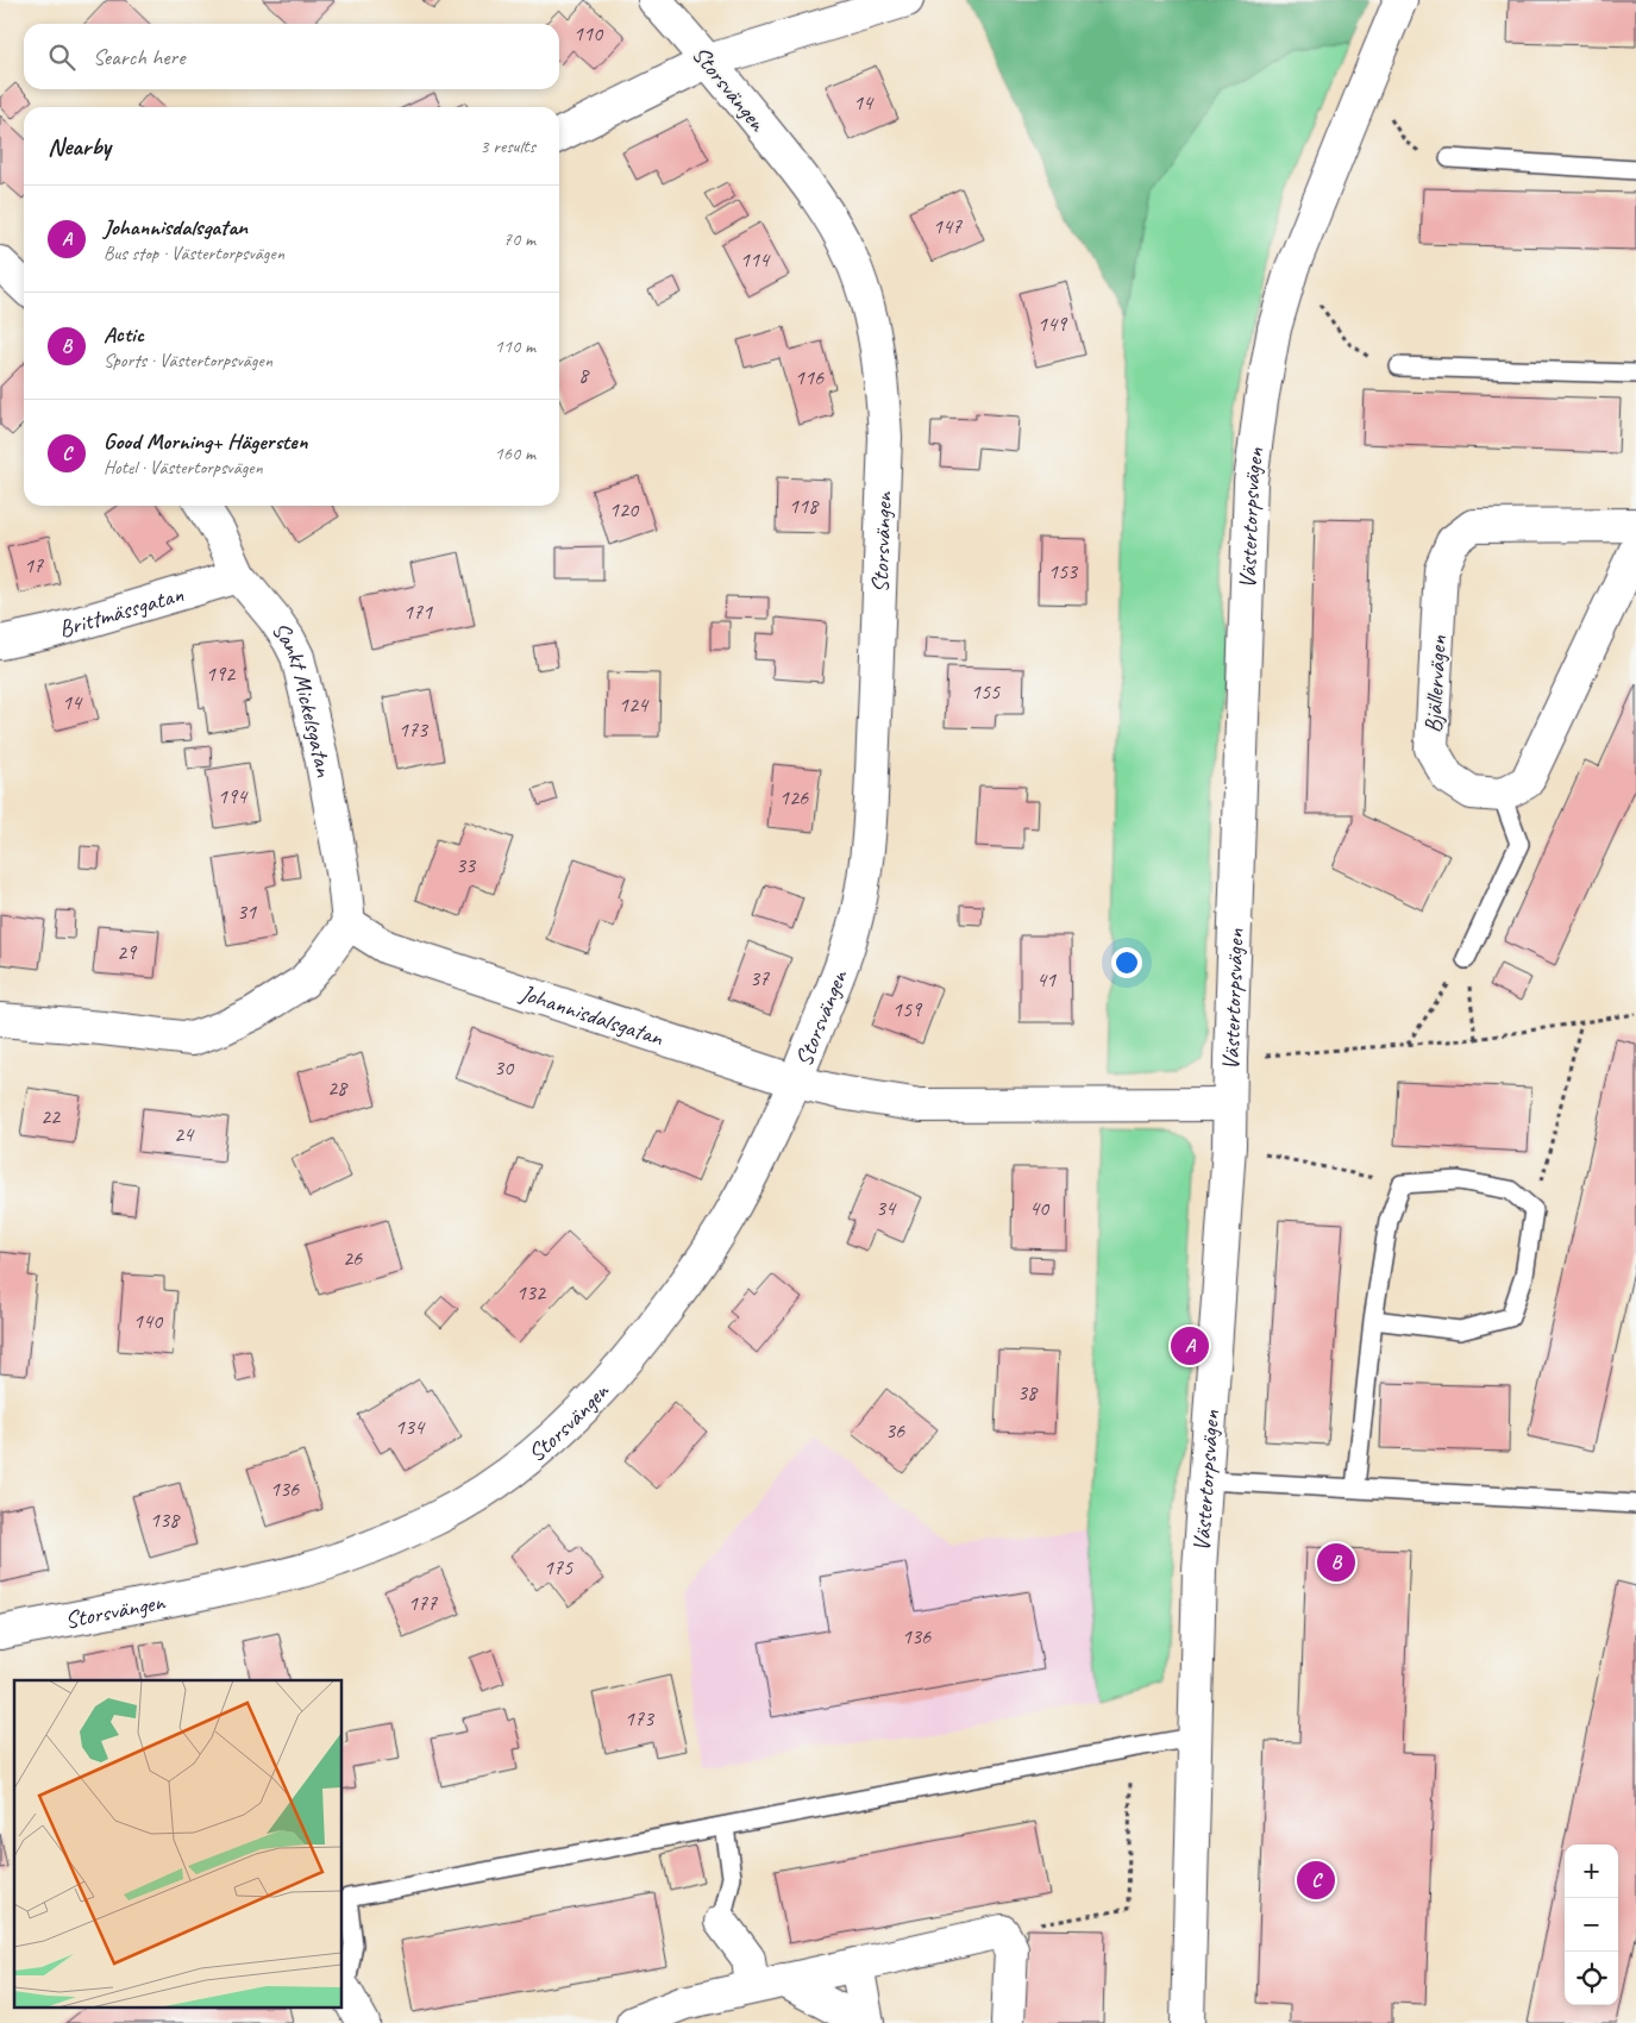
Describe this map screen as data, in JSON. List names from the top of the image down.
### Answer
{
  "streets": {
    "street": [
      "Storsvängen",
      "Västertorpsvägen",
      "Brittmässgatan",
      "Bjällervägen",
      "Sankt Mickelsgatan",
      "Johannisdalsgatan"
    ]
  },
  "crossings": [
    ["Storsvängen", "Johannisdalsgatan"],
    ["Västertorpsvägen", "Johannisdalsgatan"],
    ["Brittmässgatan", "Sankt Mickelsgatan"],
    ["Sankt Mickelsgatan", "Johannisdalsgatan"]
  ],
  "house_numbers": [
    "110",
    "14",
    "147",
    "114",
    "149",
    "8",
    "116",
    "118",
    "120",
    "17",
    "153",
    "171",
    "192",
    "155",
    "14",
    "124",
    "173",
    "194",
    "126",
    "33",
    "31",
    "29",
    "37",
    "41",
    "159",
    "30",
    "28",
    "22",
    "24",
    "34",
    "40",
    "26",
    "132",
    "140",
    "38",
    "134",
    "36",
    "136",
    "138",
    "175",
    "177",
    "136",
    "173"
  ],
  "page": {
    "search": "Search here",
    "heading": ["Nearby", "3 results"],
    "list": [
      {
        "mark": "A",
        "name": "Johannisdalsgatan",
        "note": "Bus stop · Västertorpsvägen",
        "value": "70 m"
      },
      {
        "mark": "B",
        "name": "Actic",
        "note": "Sports · Västertorpsvägen",
        "value": "110 m"
      },
      {
        "mark": "C",
        "name": "Good Morning+ Hägersten",
        "note": "Hotel · Västertorpsvägen",
        "value": "160 m"
      }
    ],
    "pins": ["A", "B", "C"],
    "map_buttons": ["+", "−"]
  }
}
